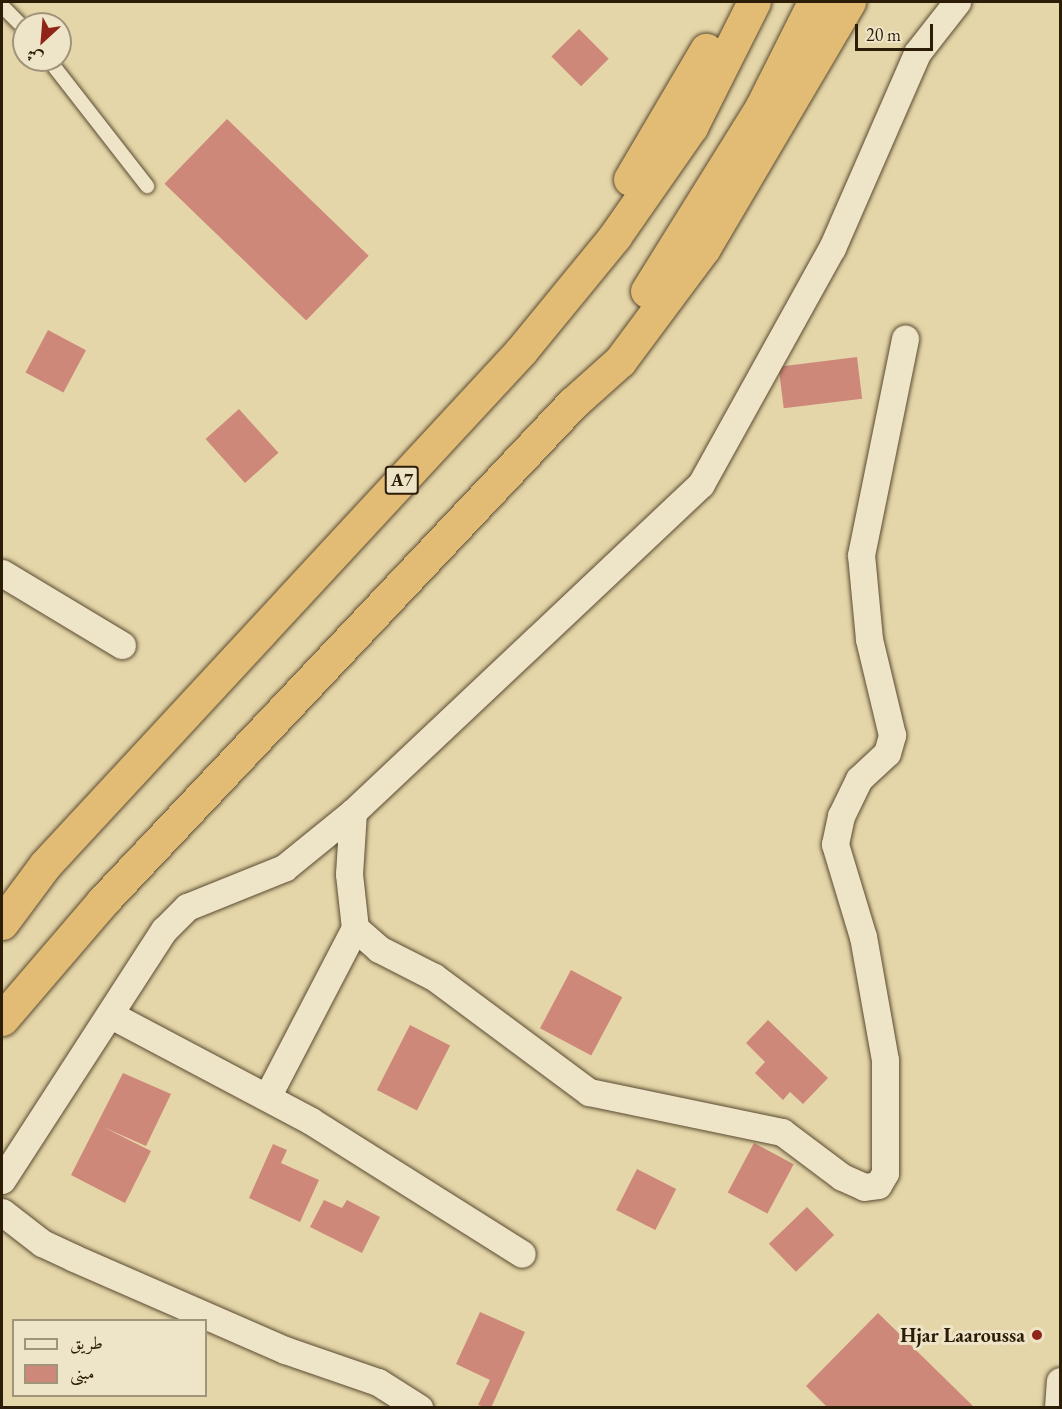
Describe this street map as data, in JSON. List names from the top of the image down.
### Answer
{
  "streets": {
    "highway": ["A7"]
  },
  "places": ["Hjar Laaroussa"],
  "legend": ["طريق", "مبنى"],
  "scale_bar": "20 m",
  "north": "bottom left"
}
